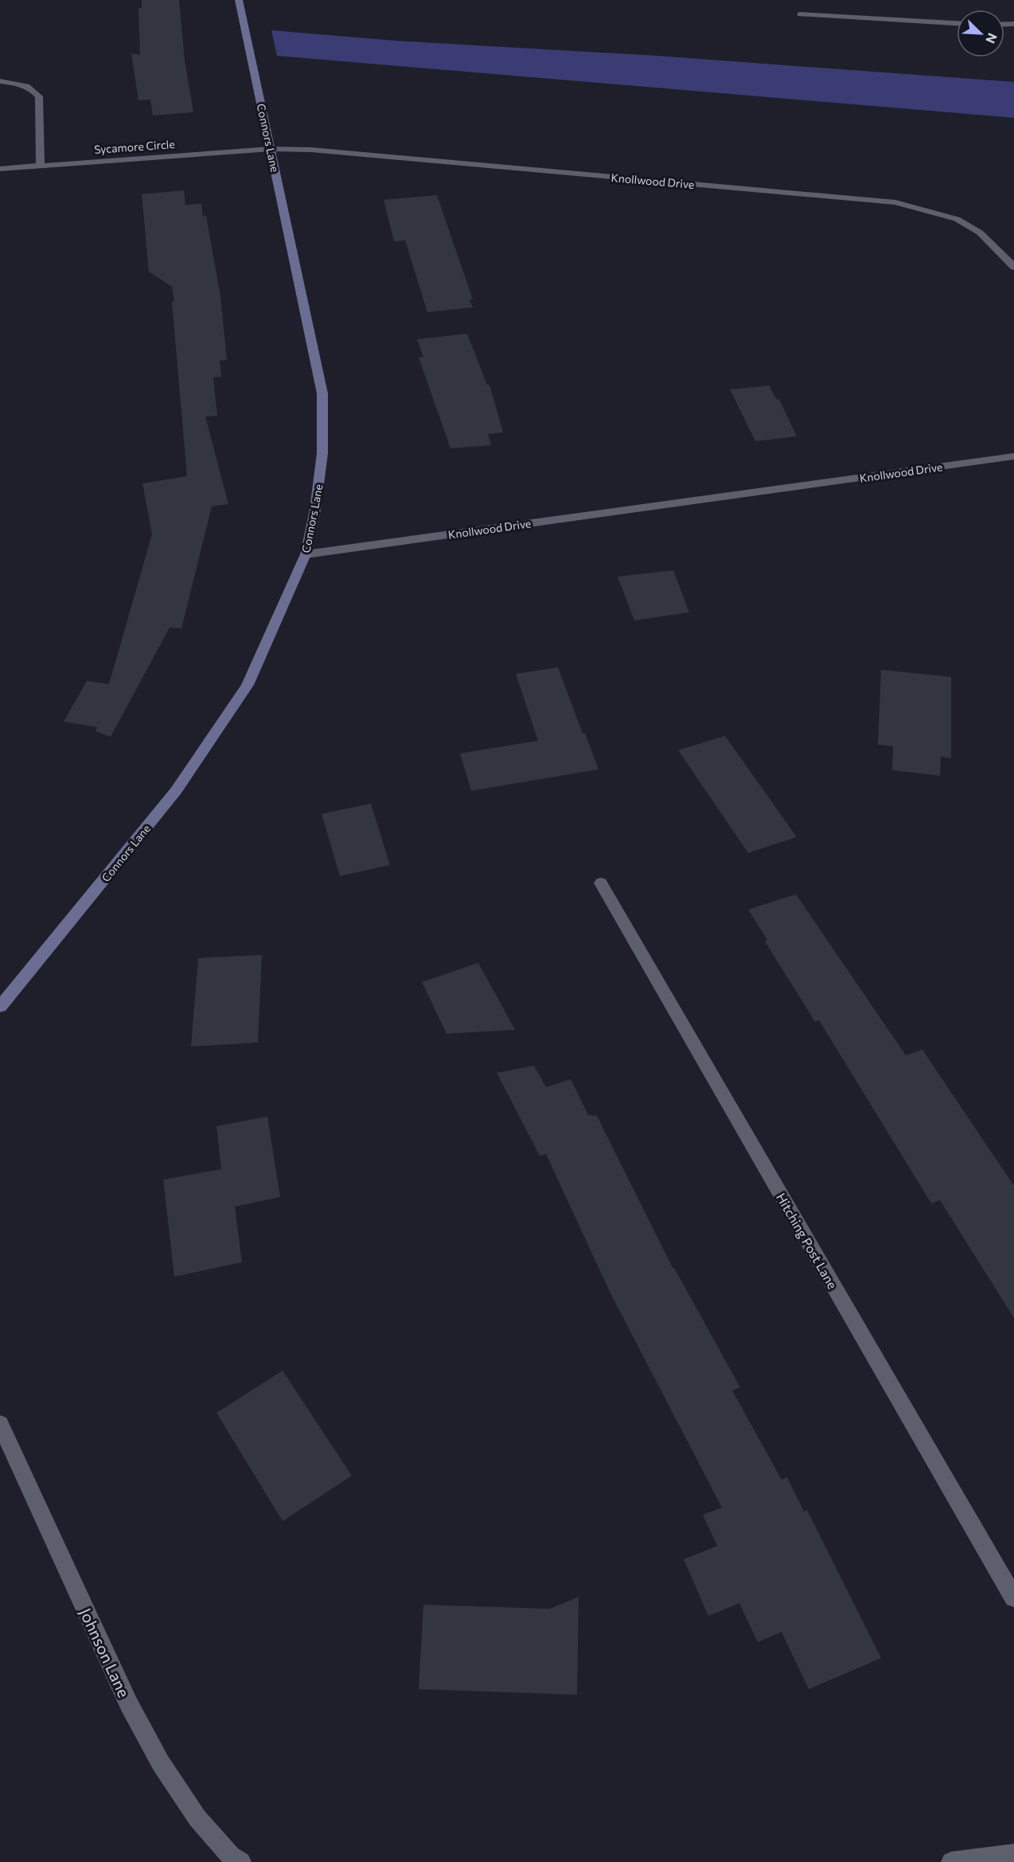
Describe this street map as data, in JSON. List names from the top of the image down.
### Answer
{
  "streets": {
    "street": [
      "Connors Lane",
      "Sycamore Circle",
      "Knollwood Drive",
      "Hitching Post Lane",
      "Johnson Lane"
    ]
  },
  "crossings": [
    ["Connors Lane", "Sycamore Circle"],
    ["Connors Lane", "Knollwood Drive"],
    ["Sycamore Circle", "Knollwood Drive"]
  ],
  "north": "bottom right"
}
